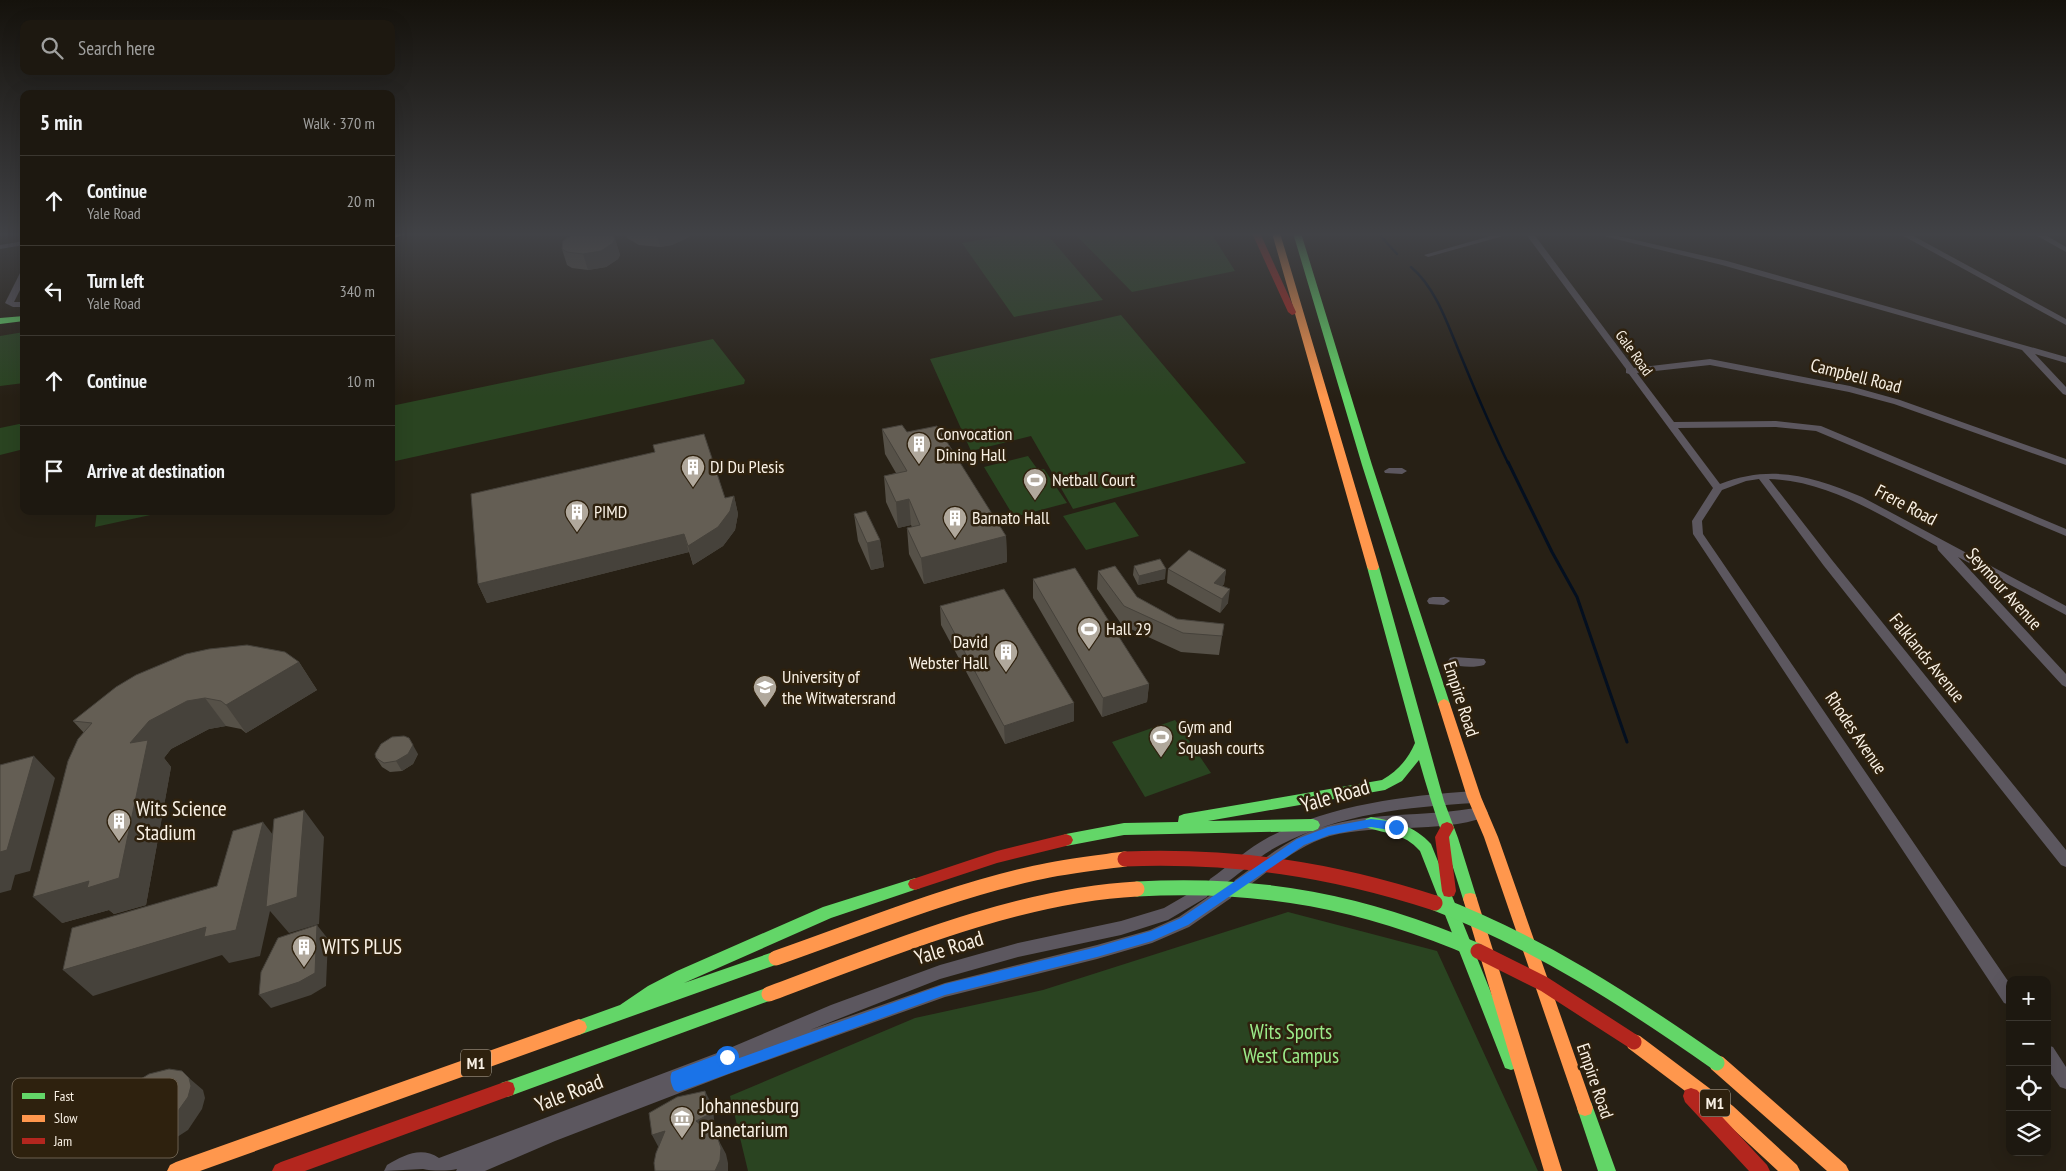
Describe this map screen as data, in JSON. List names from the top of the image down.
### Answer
{
  "streets": {
    "main road": ["Empire Road", "M1"],
    "street": [
      "Gale Road",
      "Campbell Road",
      "Frere Road",
      "Seymour Avenue",
      "Falklands Avenue",
      "Rhodes Avenue",
      "Yale Road"
    ]
  },
  "crossings": [
    ["Gale Road", "Campbell Road"],
    ["Gale Road", "Frere Road"],
    ["Gale Road", "Rhodes Avenue"],
    ["Frere Road", "Seymour Avenue"],
    ["Frere Road", "Falklands Avenue"],
    ["Frere Road", "Rhodes Avenue"],
    ["Empire Road", "Yale Road"]
  ],
  "parks": ["Wits Sports West Campus"],
  "places": {
    "building": [
      "Convocation Dining Hall",
      "DJ Du Plesis",
      "PIMD",
      "Barnato Hall",
      "David Webster Hall",
      "Wits Science Stadium",
      "WITS PLUS"
    ],
    "sports": ["Netball Court", "Hall 29", "Gym and Squash courts"],
    "school or university": ["University of the Witwatersrand"],
    "museum": ["Johannesburg Planetarium"]
  },
  "legend": ["Fast", "Slow", "Jam"],
  "page": {
    "search": "Search here",
    "heading": ["5 min", "Walk · 370 m"],
    "list": [
      ["Continue", "Yale Road", "20 m"],
      ["Turn left", "Yale Road", "340 m"],
      ["Continue", "10 m"],
      "Arrive at destination"
    ],
    "map_buttons": ["+", "−"]
  }
}
